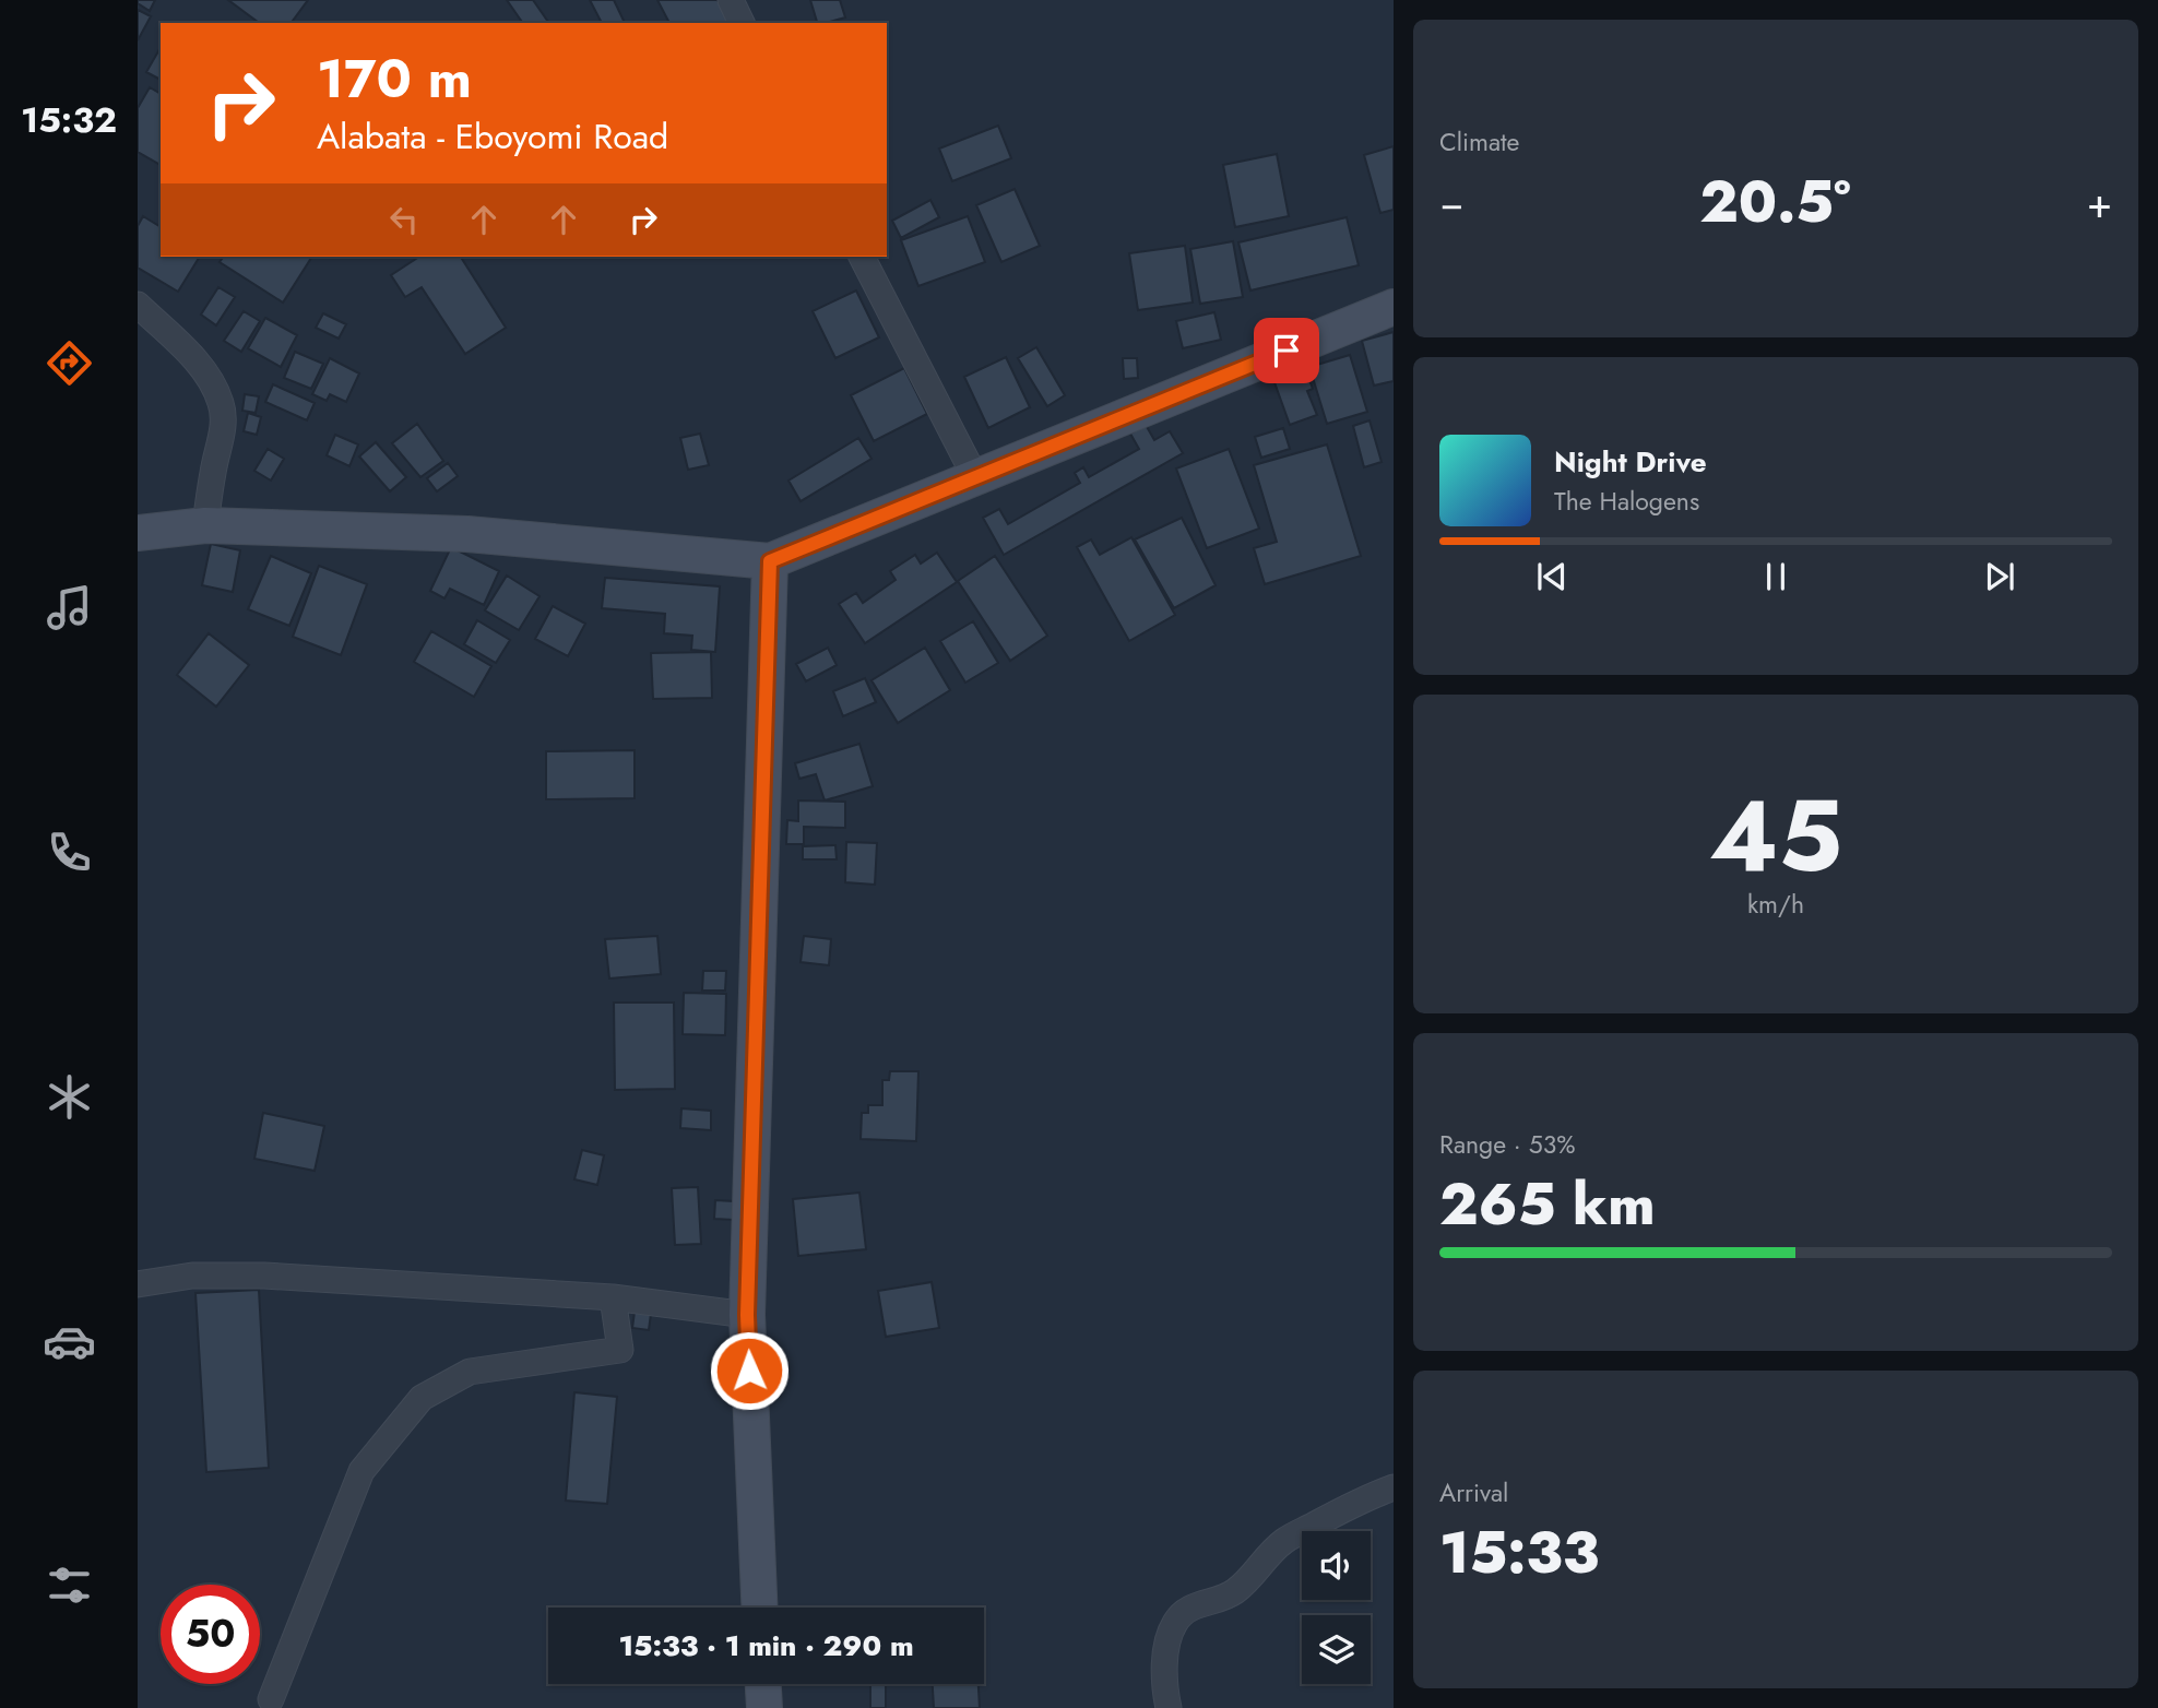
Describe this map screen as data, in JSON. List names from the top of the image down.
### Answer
{
  "page": {
    "tabs": "15:32",
    "tile": [
      "Climate",
      ["45", "km/h"],
      ["Range · 53%", "265 km"],
      ["Arrival", "15:33"]
    ],
    "turn": ["170 m", "Alabata - Eboyomi Road"],
    "heat": ["−", "20.5°", "+"],
    "song": ["Night Drive", "The Halogens"],
    "limit": "50",
    "trip": "15:33 · 1 min · 290 m"
  }
}
